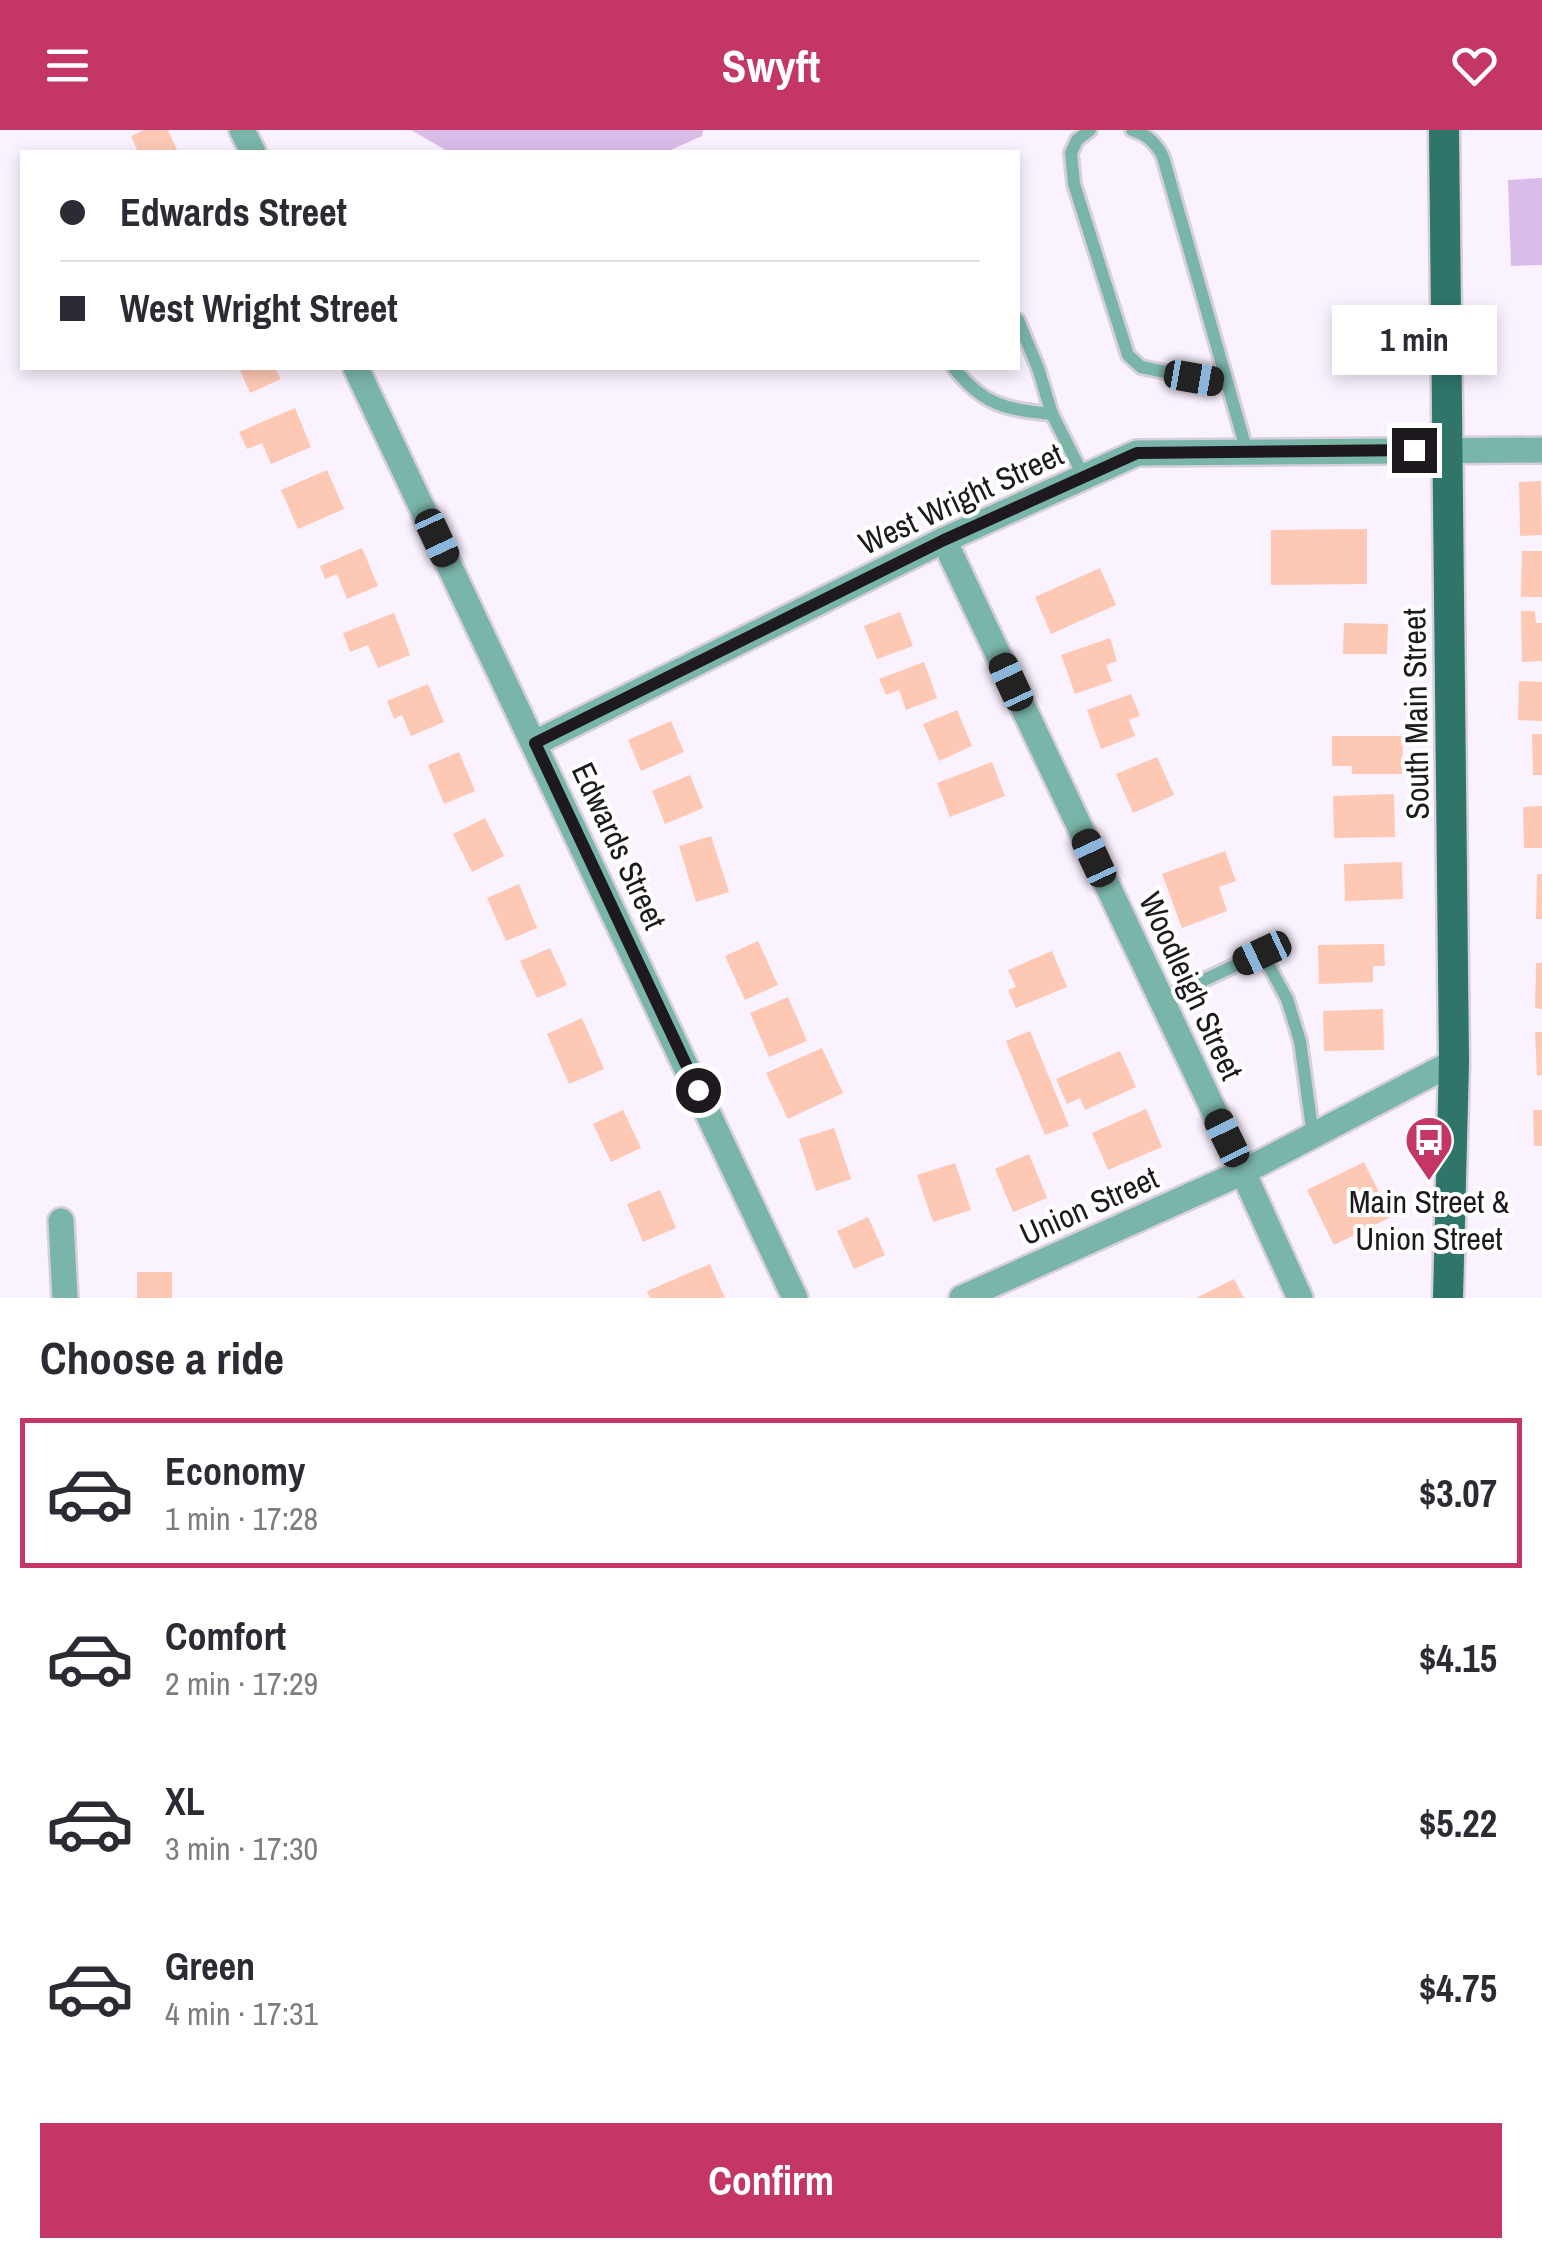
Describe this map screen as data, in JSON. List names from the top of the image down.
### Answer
{
  "streets": {
    "main road": ["South Main Street"],
    "street": [
      "West Wright Street",
      "Edwards Street",
      "Woodleigh Street",
      "Union Street"
    ]
  },
  "crossings": [
    ["West Wright Street", "South Main Street"],
    ["West Wright Street", "Edwards Street"],
    ["West Wright Street", "Woodleigh Street"],
    ["South Main Street", "Union Street"],
    ["Woodleigh Street", "Union Street"]
  ],
  "places": {
    "bus stop": ["Main Street & Union Street"]
  },
  "page": {
    "header": "Swyft",
    "banner": ["Edwards Street", "West Wright Street"],
    "bubble": "1 min",
    "heading": "Choose a ride",
    "list": [
      {
        "name": "Economy",
        "note": "1 min · 17:28",
        "value": "$3.07"
      },
      {
        "name": "Comfort",
        "note": "2 min · 17:29",
        "value": "$4.15"
      },
      {
        "name": "XL",
        "note": "3 min · 17:30",
        "value": "$5.22"
      },
      {
        "name": "Green",
        "note": "4 min · 17:31",
        "value": "$4.75"
      }
    ],
    "buttons": "Confirm"
  }
}
